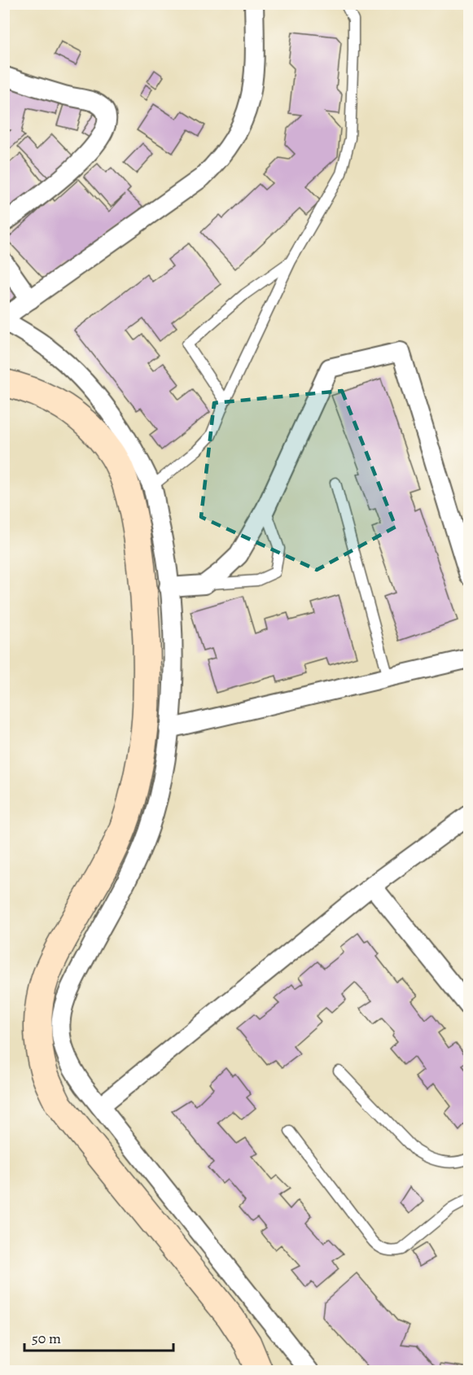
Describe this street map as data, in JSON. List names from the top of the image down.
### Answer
{
  "scale_bar": "50 m"
}
